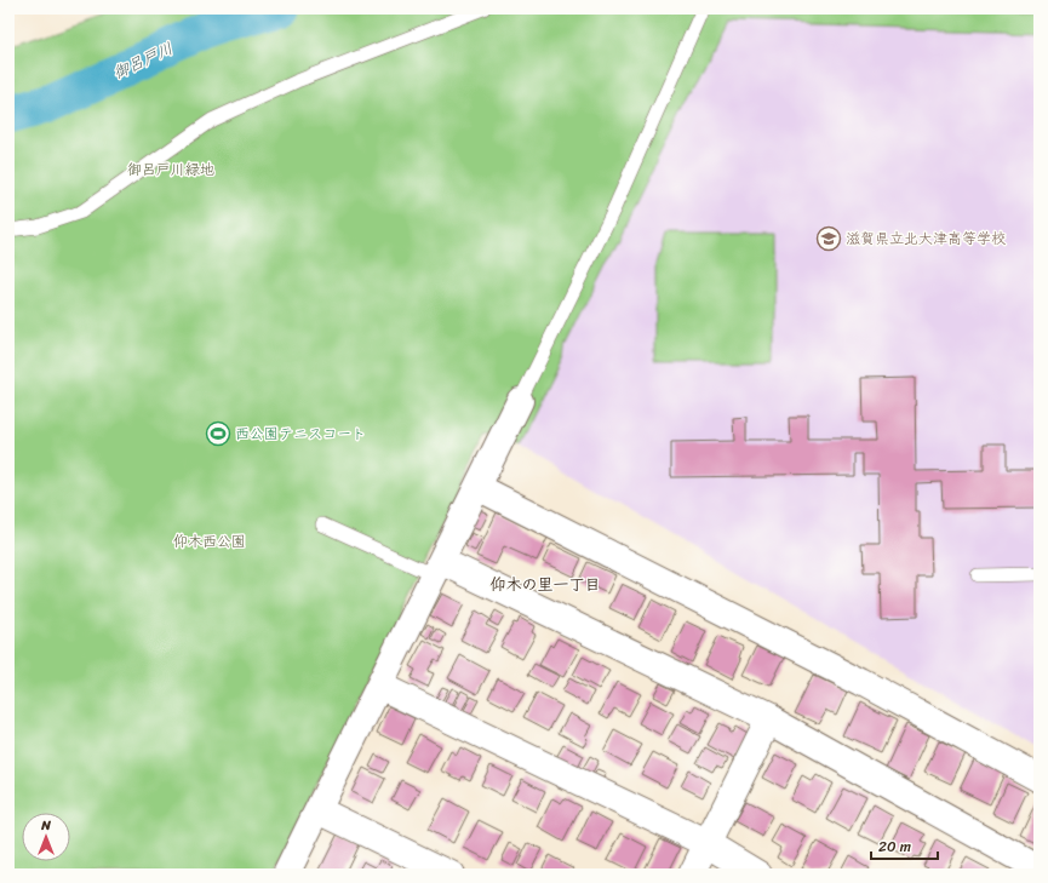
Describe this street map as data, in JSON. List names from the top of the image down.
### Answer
{
  "districts": ["仰木の里一丁目"],
  "water": ["御呂戸川"],
  "parks": ["御呂戸川緑地", "仰木西公園"],
  "places": {
    "school or university": ["滋賀県立北大津高等学校"],
    "sports": ["西公園テニスコート"]
  },
  "scale_bar": "20 m",
  "north": "top"
}
